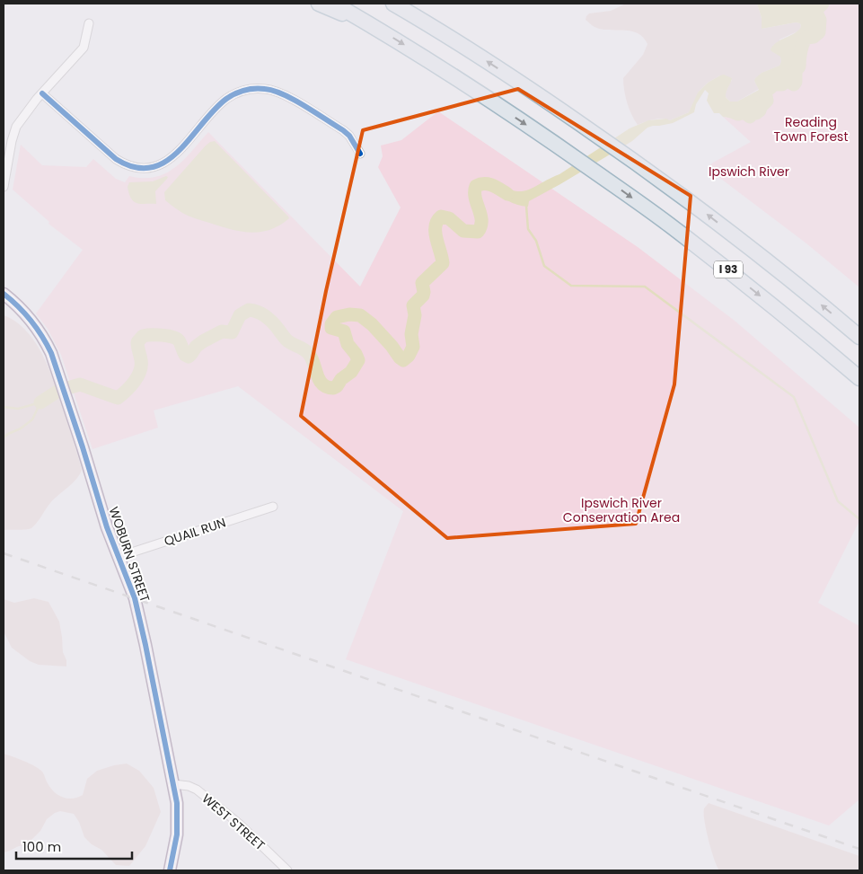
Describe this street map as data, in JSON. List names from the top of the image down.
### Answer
{
  "streets": {
    "highway": ["I 93"],
    "street": ["QUAIL RUN", "WOBURN STREET", "WEST STREET"]
  },
  "crossings": [
    ["QUAIL RUN", "WOBURN STREET"],
    ["WOBURN STREET", "WEST STREET"]
  ],
  "parks": ["Reading Town Forest", "Ipswich River", "Ipswich River Conservation Area"],
  "scale_bar": "100 m"
}
